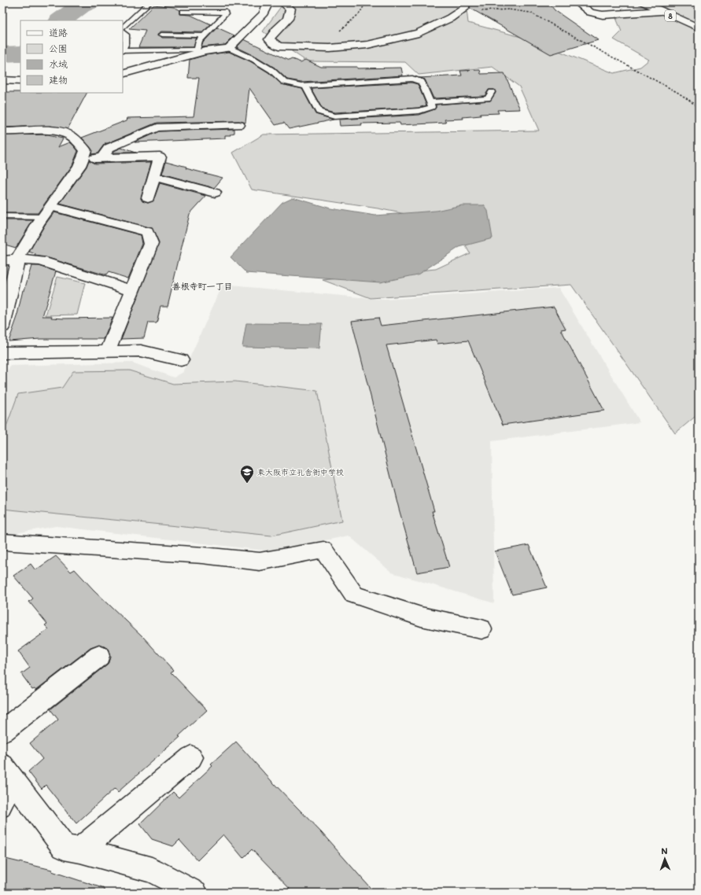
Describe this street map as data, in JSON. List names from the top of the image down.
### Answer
{
  "streets": {
    "street": ["8"]
  },
  "districts": ["善根寺町一丁目"],
  "places": {
    "school or university": ["東大阪市立孔舎衙中学校"]
  },
  "legend": [
    "道路",
    "公園",
    "水域",
    "建物"
  ],
  "north": "top"
}
